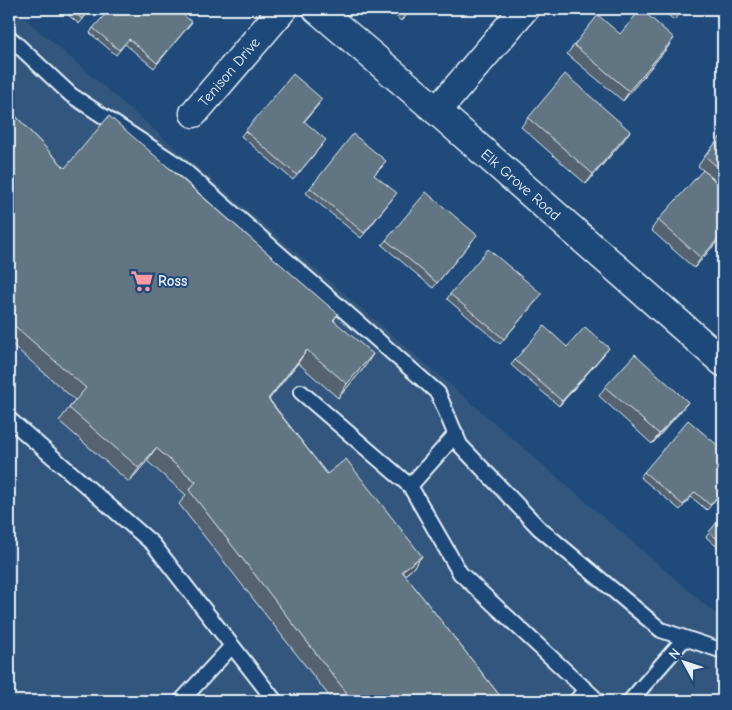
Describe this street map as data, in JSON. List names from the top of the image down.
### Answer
{
  "streets": {
    "street": ["Tenison Drive", "Elk Grove Road"]
  },
  "places": {
    "supermarket": ["Ross"]
  },
  "north": "top left"
}
